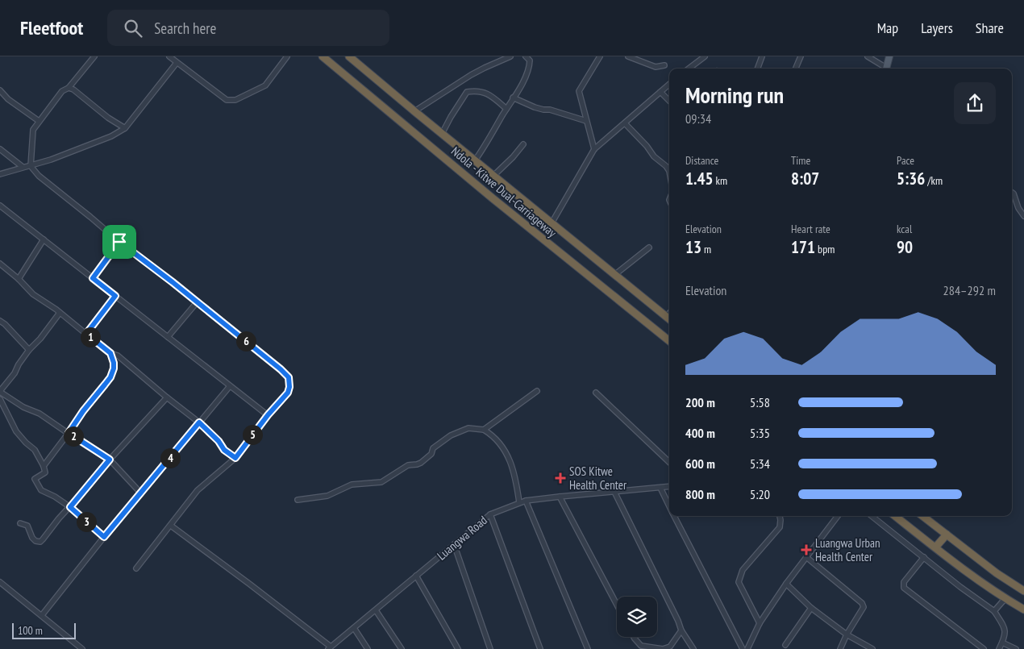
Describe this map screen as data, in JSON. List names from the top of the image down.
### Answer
{
  "streets": {
    "highway": ["Ndola - Kitwe Dual-Carriageway"],
    "street": ["Luangwa Road"]
  },
  "places": {
    "health": ["SOS Kitwe Health Center", "Luangwa Urban Health Center"]
  },
  "scale_bar": "100 m",
  "page": {
    "header": "Fleetfoot",
    "search": "Search here",
    "nav": ["Map", "Layers", "Share"],
    "heading": ["Morning run", "09:34"],
    "stats": [
      ["Distance", "1.45 km"],
      ["Time", "8:07"],
      ["Pace", "5:36 /km"],
      ["Elevation", "13 m"],
      ["Heart rate", "171 bpm"],
      ["kcal", "90"]
    ],
    "chart": ["Elevation", "284–292 m"],
    "pins": [
      "1",
      "6",
      "5",
      "2",
      "4",
      "3"
    ],
    "list": [
      {
        "name": "200 m",
        "note": "5:58"
      },
      {
        "name": "400 m",
        "note": "5:35"
      },
      {
        "name": "600 m",
        "note": "5:34"
      },
      {
        "name": "800 m",
        "note": "5:20"
      }
    ],
    "scale": "100 m"
  }
}
